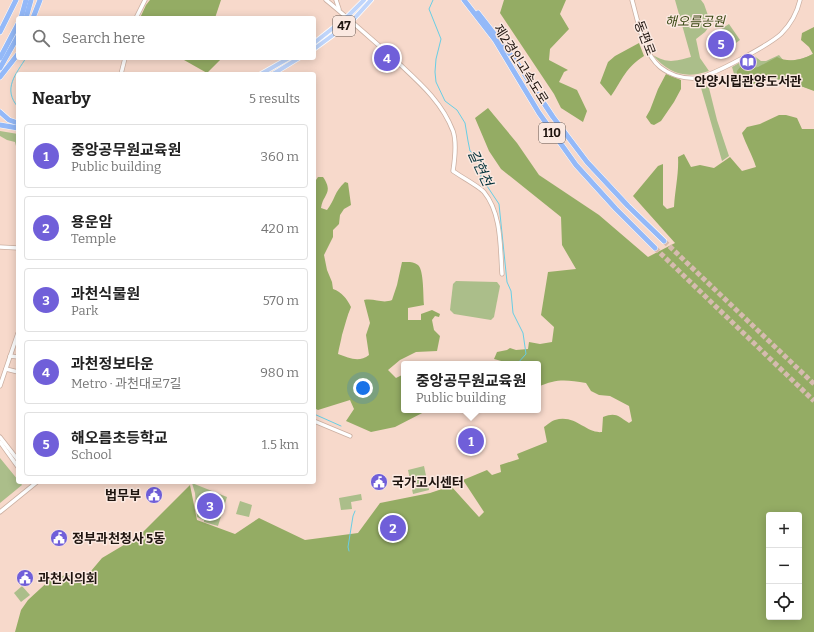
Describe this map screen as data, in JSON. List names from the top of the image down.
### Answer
{
  "streets": {
    "highway": ["제2경인고속도로", "110"],
    "main road": ["47"],
    "street": ["동편로"]
  },
  "water": ["갈현천"],
  "parks": ["해오름공원"],
  "places": {
    "library": ["안양시립관양도서관"],
    "public building": [
      "국가고시센터",
      "법무부",
      "정부과천청사 5동",
      "과천시의회"
    ]
  },
  "page": {
    "search": "Search here",
    "pins": [
      "5",
      "4",
      "1",
      "3",
      "2"
    ],
    "heading": ["Nearby", "5 results"],
    "list": [
      {
        "mark": "1",
        "name": "중앙공무원교육원",
        "note": "Public building",
        "value": "360 m"
      },
      {
        "mark": "2",
        "name": "용운암",
        "note": "Temple",
        "value": "420 m"
      },
      {
        "mark": "3",
        "name": "과천식물원",
        "note": "Park",
        "value": "570 m"
      },
      {
        "mark": "4",
        "name": "과천정보타운",
        "note": "Metro · 과천대로7길",
        "value": "980 m"
      },
      {
        "mark": "5",
        "name": "해오름초등학교",
        "note": "School",
        "value": "1.5 km"
      }
    ],
    "popup": ["중앙공무원교육원", "Public building"],
    "map_buttons": ["+", "−"]
  }
}
